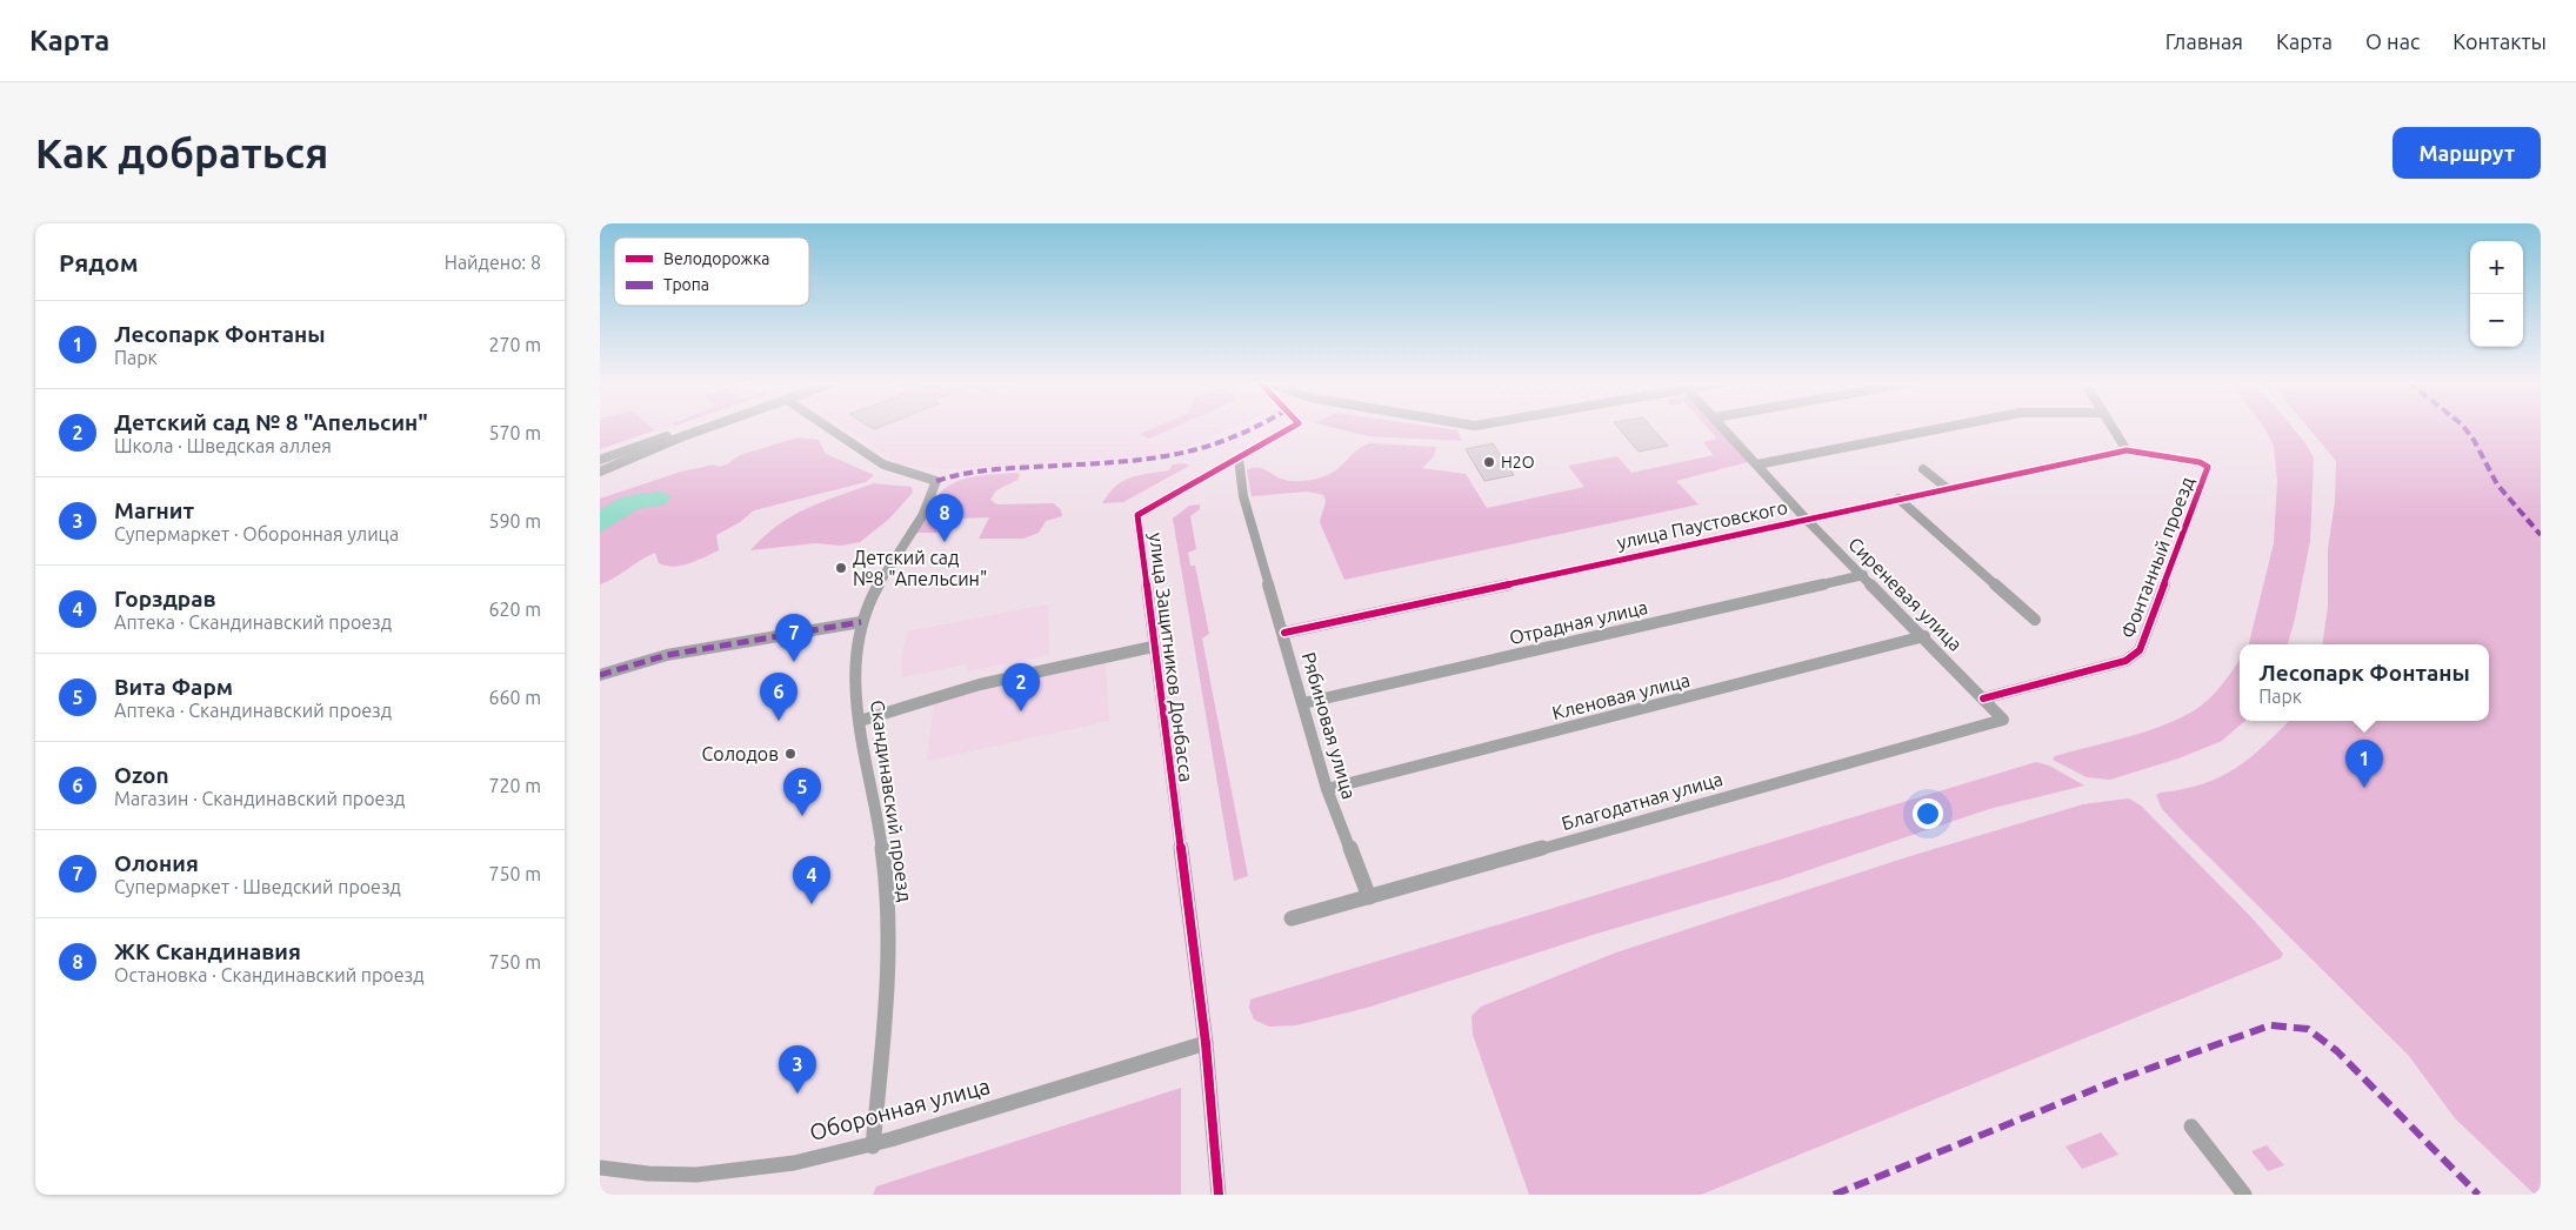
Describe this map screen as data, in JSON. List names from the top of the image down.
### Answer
{
  "streets": {
    "street": [
      "улица Паустовского",
      "Фонтанный проезд",
      "Сиреневая улица",
      "Отрадная улица",
      "улица Защитников Донбасса",
      "Кленовая улица",
      "Рябиновая улица",
      "Скандинавский проезд",
      "Благодатная улица",
      "Оборонная улица"
    ]
  },
  "crossings": [
    ["улица Паустовского", "Фонтанный проезд"],
    ["улица Паустовского", "Сиреневая улица"],
    ["улица Паустовского", "Рябиновая улица"],
    ["Фонтанный проезд", "Сиреневая улица"],
    ["Сиреневая улица", "Отрадная улица"],
    ["Сиреневая улица", "Кленовая улица"],
    ["Сиреневая улица", "Благодатная улица"],
    ["Отрадная улица", "Рябиновая улица"],
    ["улица Защитников Донбасса", "Рябиновая улица"],
    ["улица Защитников Донбасса", "Оборонная улица"],
    ["Кленовая улица", "Рябиновая улица"],
    ["Рябиновая улица", "Благодатная улица"],
    ["Скандинавский проезд", "Оборонная улица"]
  ],
  "places": ["H2O", "Детский сад №8 \"Апельсин\"", "Солодов"],
  "legend": ["Велодорожка", "Тропа"],
  "page": {
    "header": "Карта",
    "nav": [
      "Главная",
      "Карта",
      "О нас",
      "Контакты"
    ],
    "buttons": "Маршрут",
    "title": "Как добраться",
    "heading": ["Рядом", "Найдено: 8"],
    "map_buttons": ["+", "−"],
    "list": [
      {
        "mark": "1",
        "name": "Лесопарк Фонтаны",
        "note": "Парк",
        "value": "270 m"
      },
      {
        "mark": "2",
        "name": "Детский сад № 8 \"Апельсин\"",
        "note": "Школа · Шведская аллея",
        "value": "570 m"
      },
      {
        "mark": "3",
        "name": "Магнит",
        "note": "Супермаркет · Оборонная улица",
        "value": "590 m"
      },
      {
        "mark": "4",
        "name": "Горздрав",
        "note": "Аптека · Скандинавский проезд",
        "value": "620 m"
      },
      {
        "mark": "5",
        "name": "Вита Фарм",
        "note": "Аптека · Скандинавский проезд",
        "value": "660 m"
      },
      {
        "mark": "6",
        "name": "Ozon",
        "note": "Магазин · Скандинавский проезд",
        "value": "720 m"
      },
      {
        "mark": "7",
        "name": "Олония",
        "note": "Супермаркет · Шведский проезд",
        "value": "750 m"
      },
      {
        "mark": "8",
        "name": "ЖК Скандинавия",
        "note": "Остановка · Скандинавский проезд",
        "value": "750 m"
      }
    ],
    "pins": [
      "8",
      "7",
      "2",
      "6",
      "1",
      "5",
      "4",
      "3"
    ],
    "popup": ["Лесопарк Фонтаны", "Парк"]
  }
}
